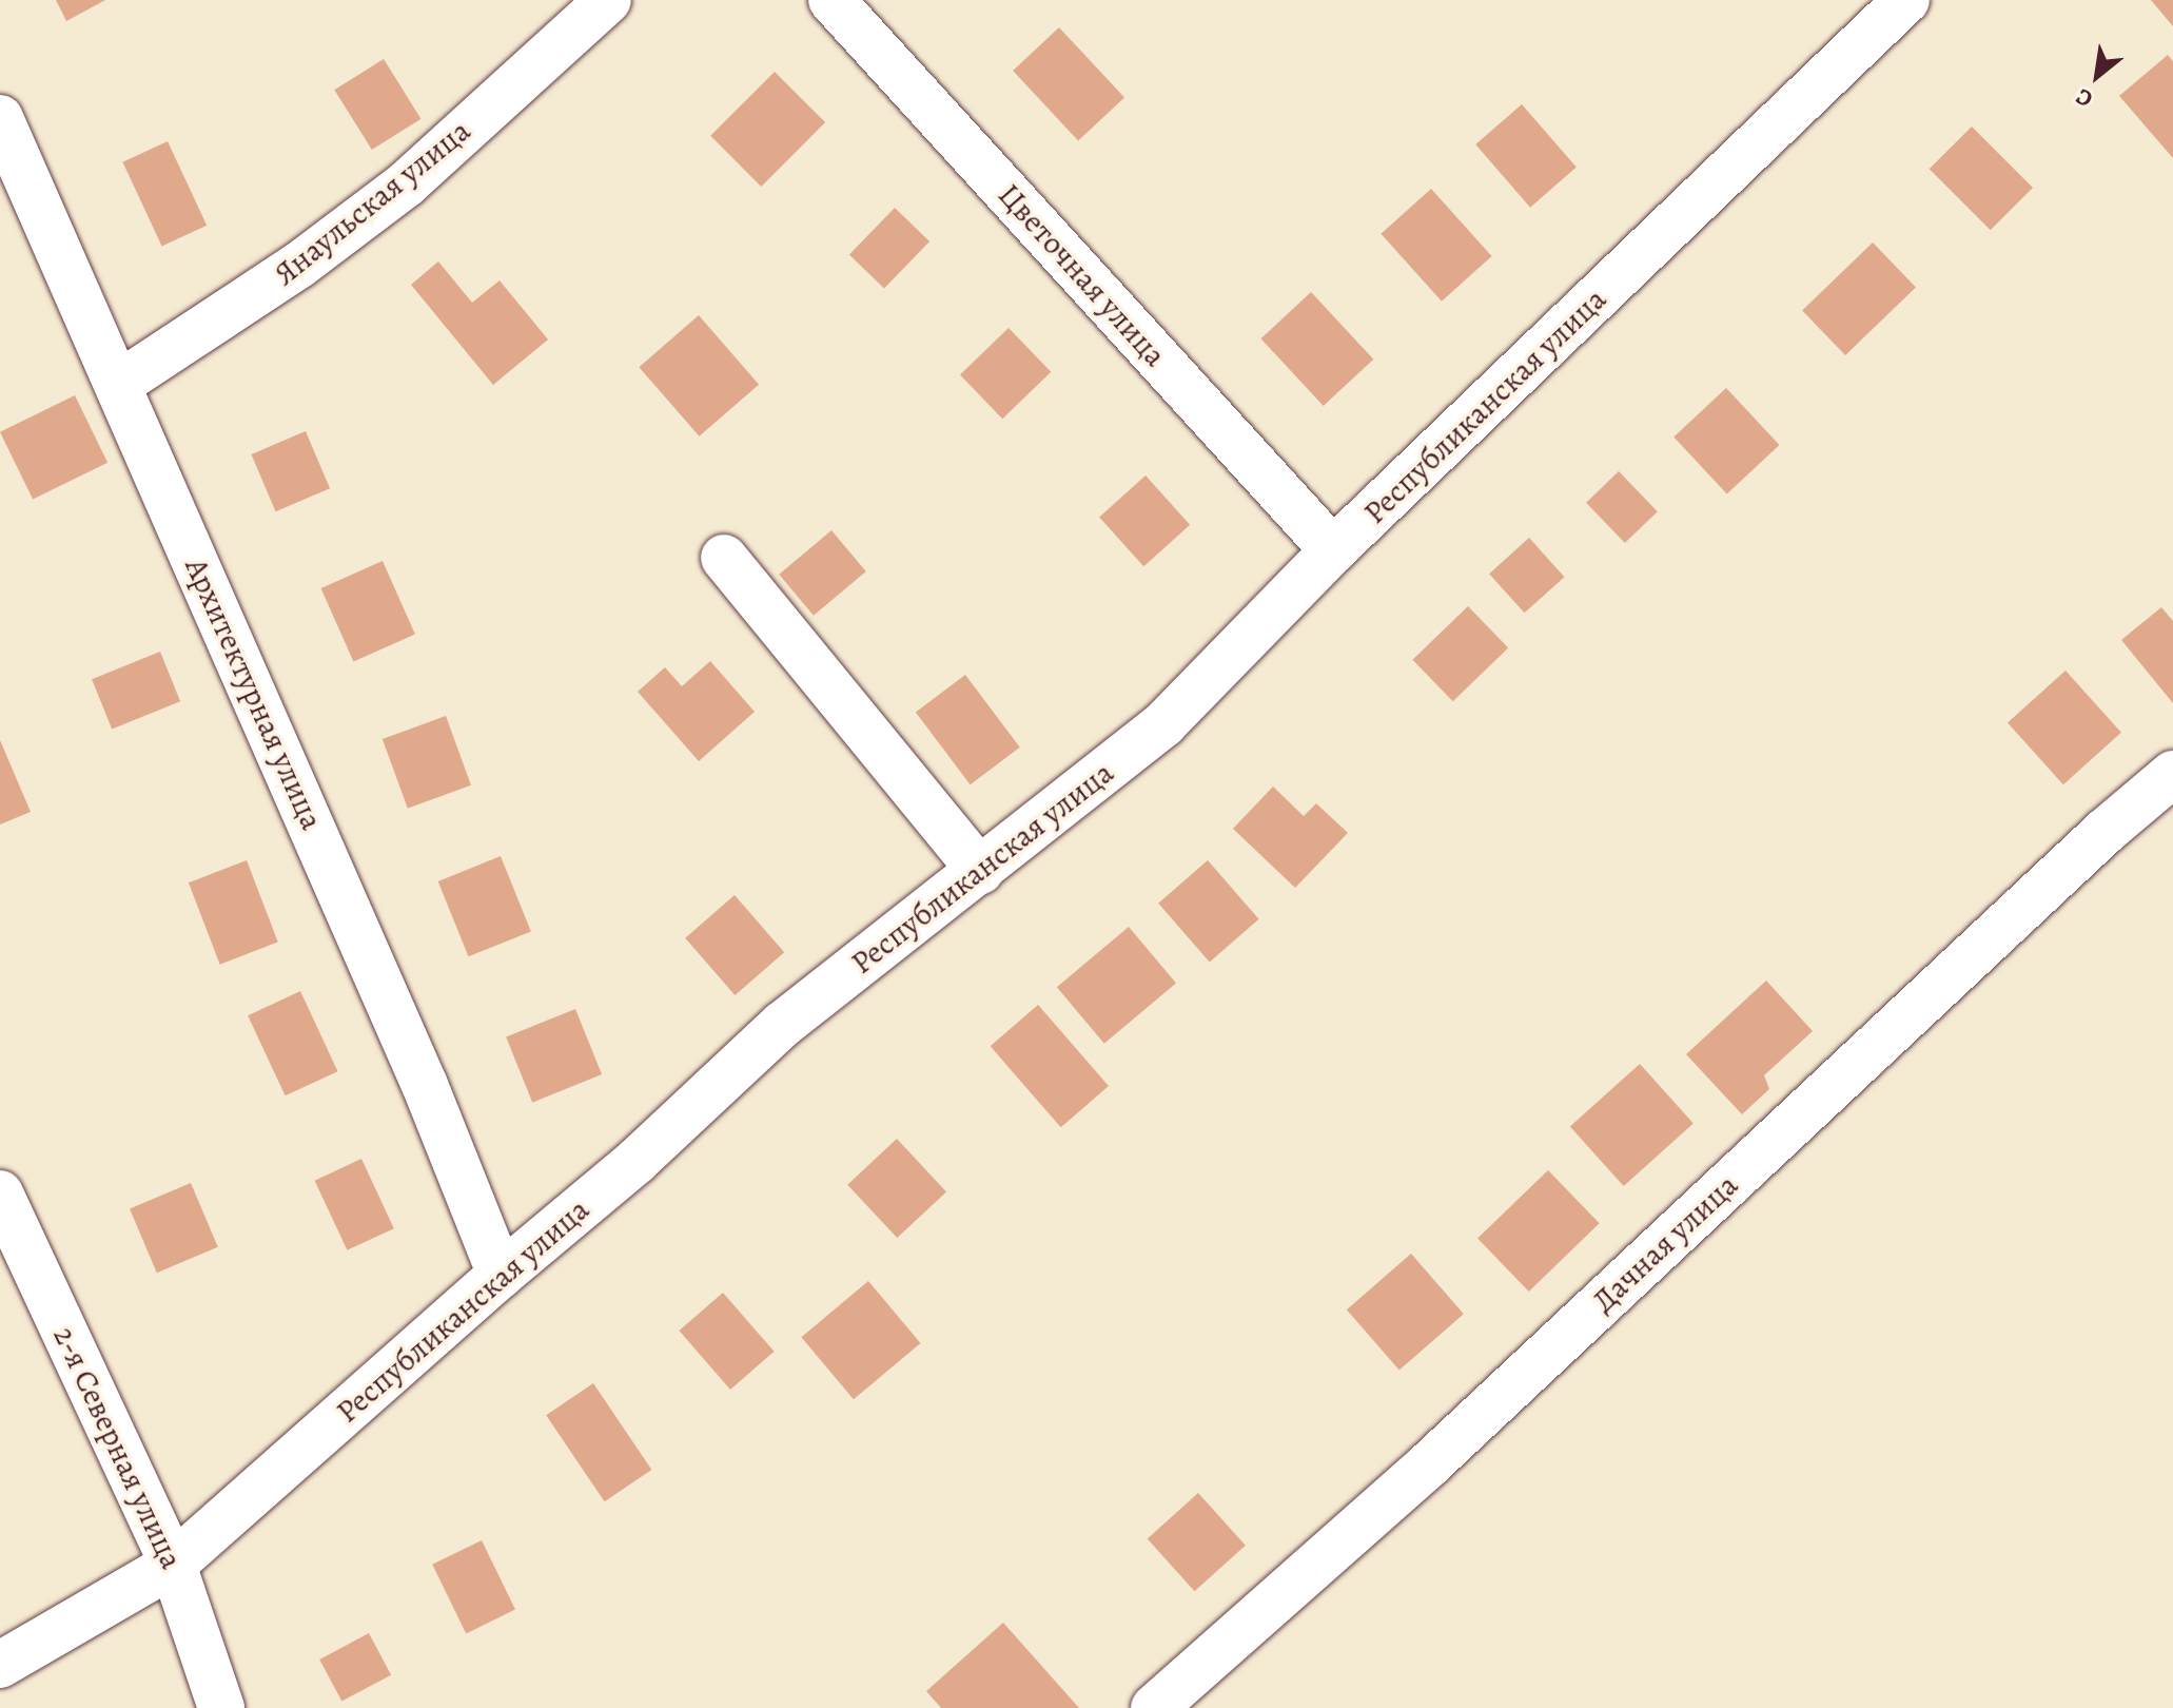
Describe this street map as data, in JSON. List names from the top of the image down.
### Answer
{
  "streets": {
    "street": [
      "Янаульская улица",
      "Цветочная улица",
      "Республиканская улица",
      "Архитектурная улица",
      "Дачная улица",
      "2-я Северная улица"
    ]
  },
  "crossings": [
    ["Янаульская улица", "Архитектурная улица"],
    ["Цветочная улица", "Республиканская улица"],
    ["Республиканская улица", "Архитектурная улица"],
    ["Республиканская улица", "2-я Северная улица"]
  ],
  "north": "bottom left"
}
